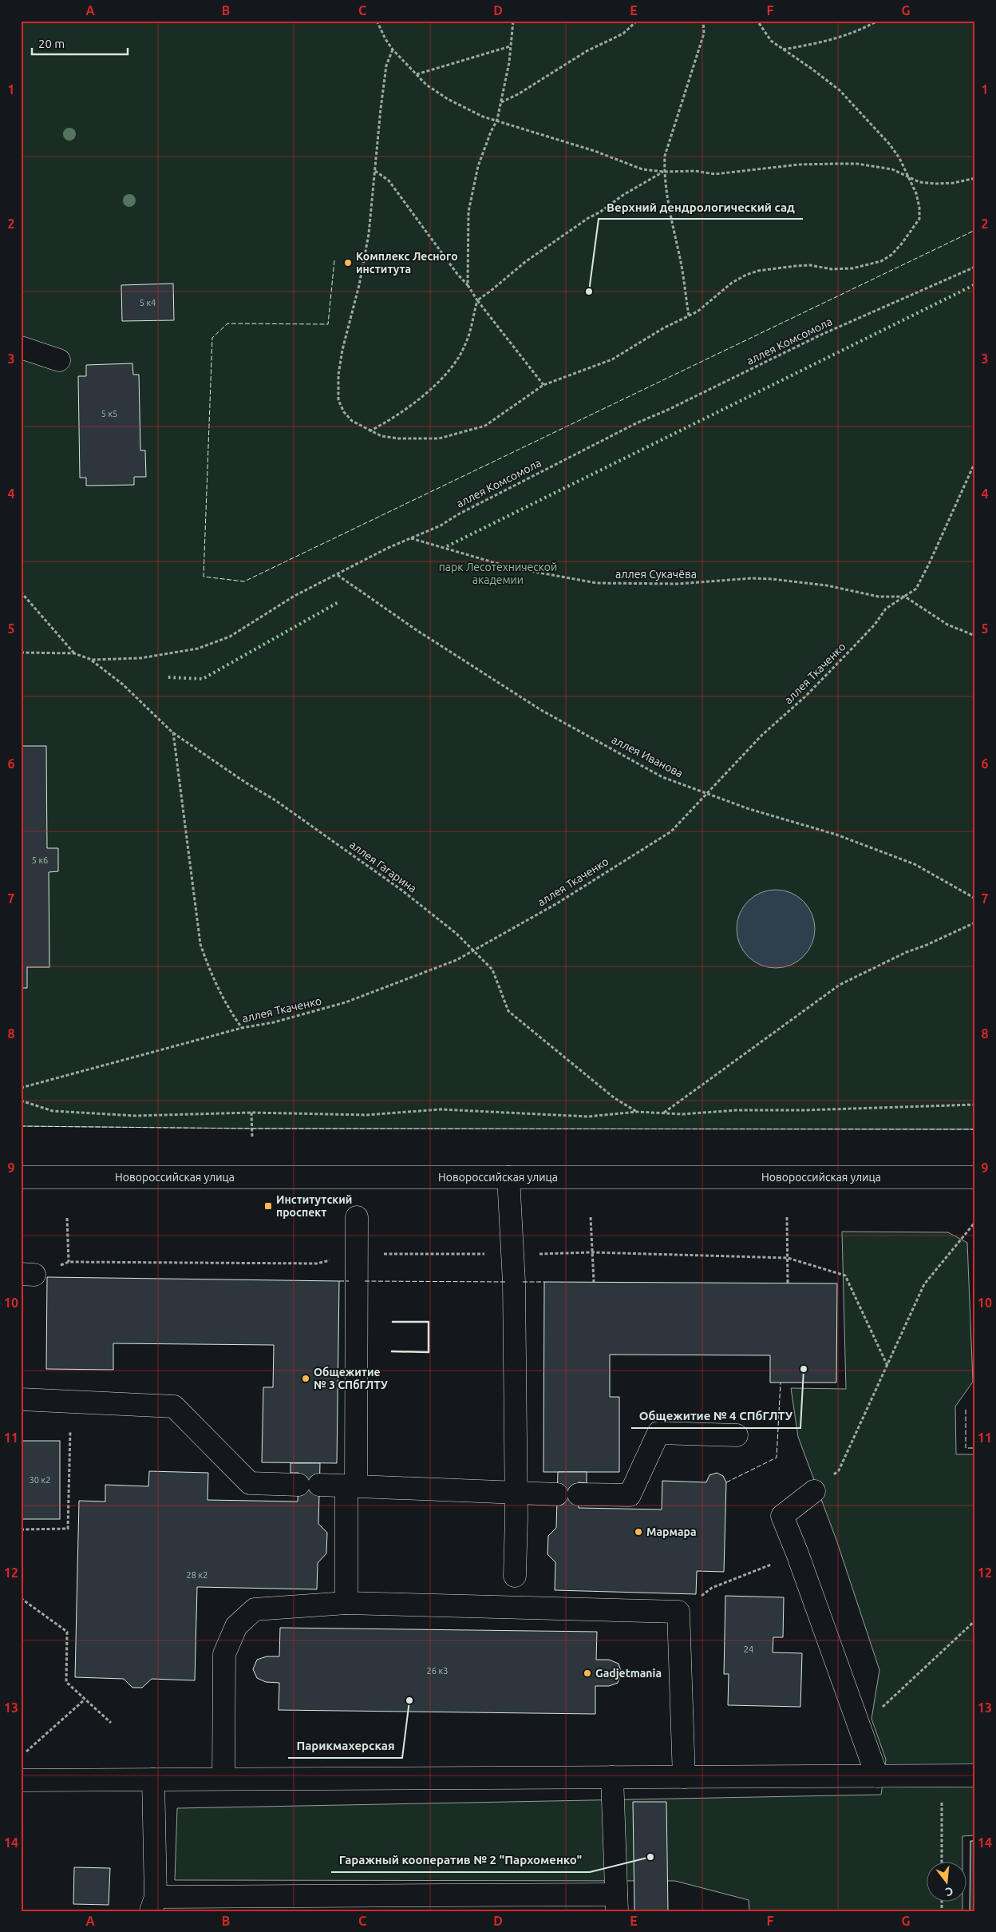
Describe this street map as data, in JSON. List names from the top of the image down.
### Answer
{
  "streets": {
    "main road": ["Новороссийская улица"],
    "path": [
      "аллея Комсомола",
      "аллея Сукачёва",
      "аллея Ткаченко",
      "аллея Иванова",
      "аллея Гагарина"
    ]
  },
  "crossings": [
    ["аллея Комсомола", "аллея Сукачёва"],
    ["аллея Комсомола", "аллея Иванова"],
    ["аллея Комсомола", "аллея Гагарина"],
    ["аллея Сукачёва", "аллея Ткаченко"],
    ["аллея Ткаченко", "аллея Иванова"],
    ["аллея Ткаченко", "аллея Гагарина"]
  ],
  "parks": ["парк Лесотехнической академии"],
  "places": {
    "other": [
      "Комплекс Лесного института",
      "Верхний дендрологический сад",
      "Общежитие № 4 СПбГЛТУ",
      "Общежитие № 3 СПбГЛТУ",
      "Мармара",
      "Gadjetmania",
      "Парикмахерская",
      "Гаражный кооператив № 2 \"Пархоменко\""
    ],
    "transit": ["Институтский проспект"]
  },
  "house_numbers": [
    "5 к4",
    "5 к5",
    "5 к6",
    "30 к2",
    "28 к2",
    "24",
    "26 к3"
  ],
  "scale_bar": "20 m",
  "north": "bottom",
  "grid": {
    "columns": [
      "A",
      "B",
      "C",
      "D",
      "E",
      "F",
      "G"
    ],
    "rows": [
      "1",
      "2",
      "3",
      "4",
      "5",
      "6",
      "7",
      "8",
      "9",
      "10",
      "11",
      "12",
      "13",
      "14"
    ]
  }
}
